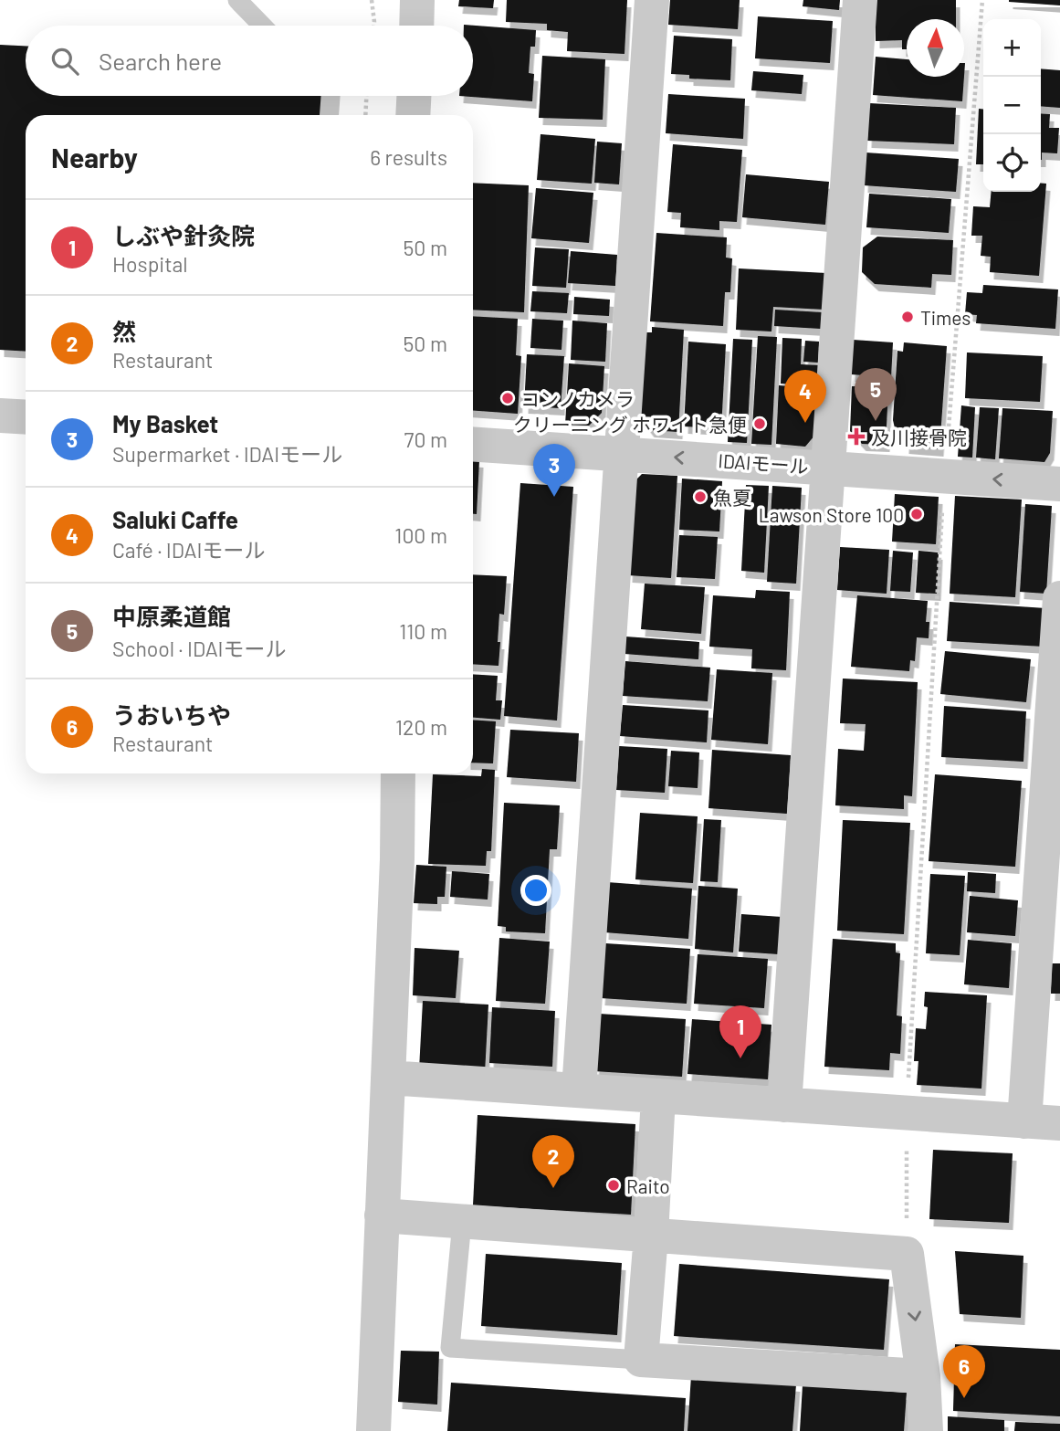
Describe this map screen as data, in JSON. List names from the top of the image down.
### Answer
{
  "streets": {
    "street": ["IDAIモール"]
  },
  "one_way": ["IDAIモール"],
  "places": {
    "other": [
      "Times",
      "コンノカメラ",
      "クリーニング ホワイト急便",
      "魚夏",
      "Lawson Store 100",
      "Raito"
    ],
    "health": ["及川接骨院"]
  },
  "north": "top",
  "page": {
    "map_buttons": ["+", "−"],
    "search": "Search here",
    "heading": ["Nearby", "6 results"],
    "list": [
      {
        "mark": "1",
        "name": "しぶや針灸院",
        "note": "Hospital",
        "value": "50 m"
      },
      {
        "mark": "2",
        "name": "然",
        "note": "Restaurant",
        "value": "50 m"
      },
      {
        "mark": "3",
        "name": "My Basket",
        "note": "Supermarket · IDAIモール",
        "value": "70 m"
      },
      {
        "mark": "4",
        "name": "Saluki Caffe",
        "note": "Café · IDAIモール",
        "value": "100 m"
      },
      {
        "mark": "5",
        "name": "中原柔道館",
        "note": "School · IDAIモール",
        "value": "110 m"
      },
      {
        "mark": "6",
        "name": "うおいちや",
        "note": "Restaurant",
        "value": "120 m"
      }
    ],
    "pins": [
      "5",
      "4",
      "3",
      "1",
      "2",
      "6"
    ]
  }
}
